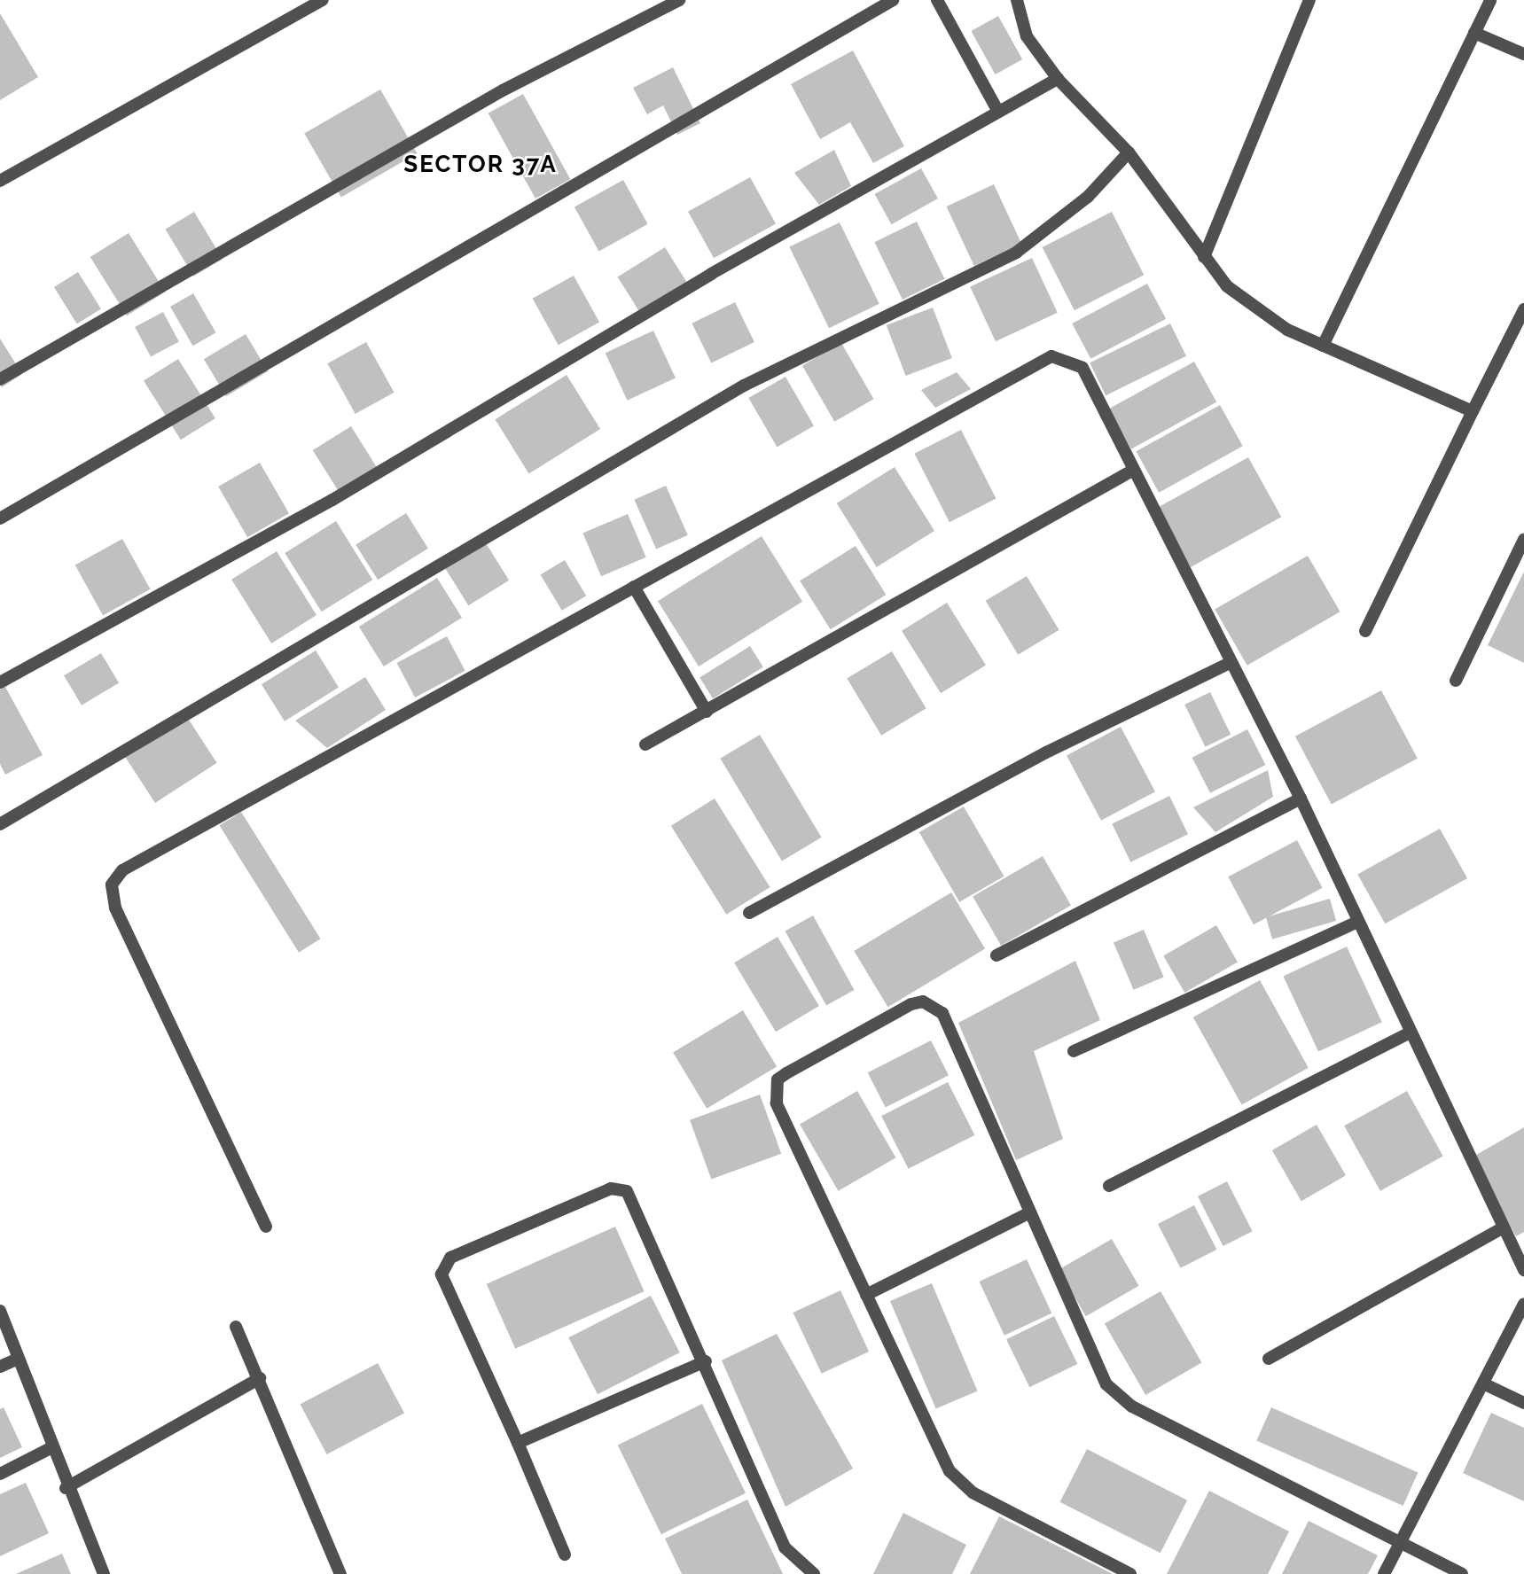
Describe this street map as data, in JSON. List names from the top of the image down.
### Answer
{
  "districts": ["SECTOR 37A"]
}
